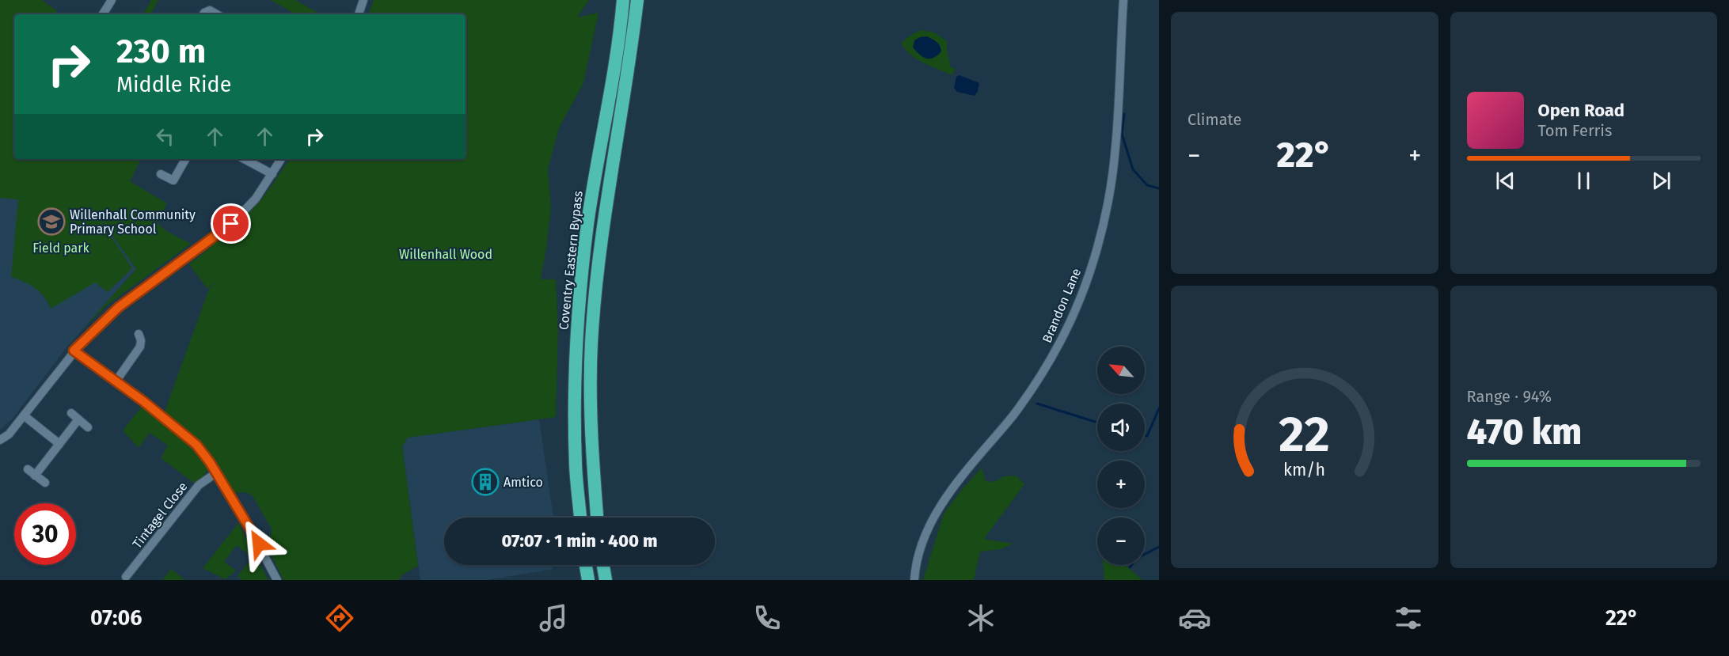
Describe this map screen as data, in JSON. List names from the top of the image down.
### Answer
{
  "streets": {
    "highway": ["Coventry Eastern Bypass"],
    "street": ["Brandon Lane", "Tintagel Close"]
  },
  "parks": ["Field park", "Willenhall Wood"],
  "places": {
    "school or university": ["Willenhall Community Primary School"],
    "building": ["Amtico"]
  },
  "north": "top left",
  "page": {
    "tile": [
      "Climate",
      ["Range · 94%", "470 km"]
    ],
    "turn": ["230 m", "Middle Ride"],
    "song": ["Open Road", "Tom Ferris"],
    "heat": ["−", "22°", "+"],
    "map_buttons": ["+", "−"],
    "limit": "30",
    "trip": "07:07 · 1 min · 400 m",
    "tabs": ["07:06", "22°"],
    "gauge": ["22", "km/h"]
  }
}
